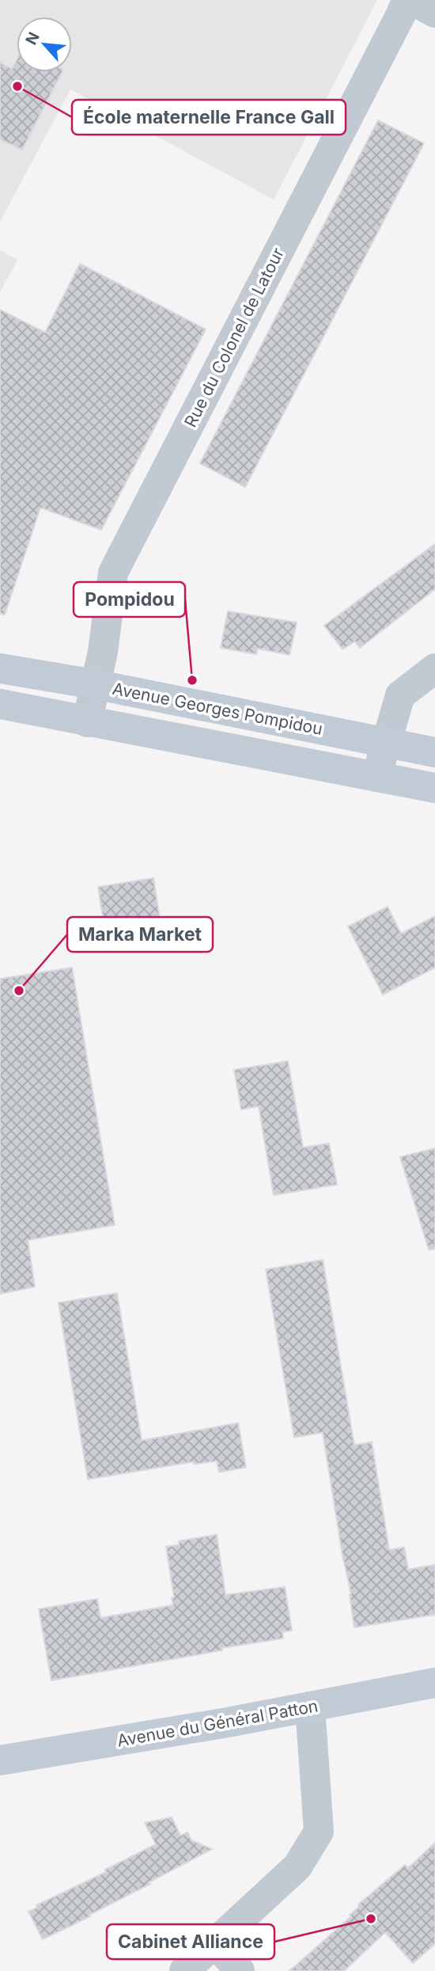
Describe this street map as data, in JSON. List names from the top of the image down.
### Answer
{
  "streets": {
    "main road": ["Avenue Georges Pompidou", "Avenue du Général Patton"],
    "street": ["Rue du Colonel de Latour"]
  },
  "crossings": [
    ["Rue du Colonel de Latour", "Avenue Georges Pompidou"]
  ],
  "places": [
    "École maternelle France Gall",
    "Pompidou",
    "Marka Market",
    "Cabinet Alliance"
  ],
  "north": "top left"
}
